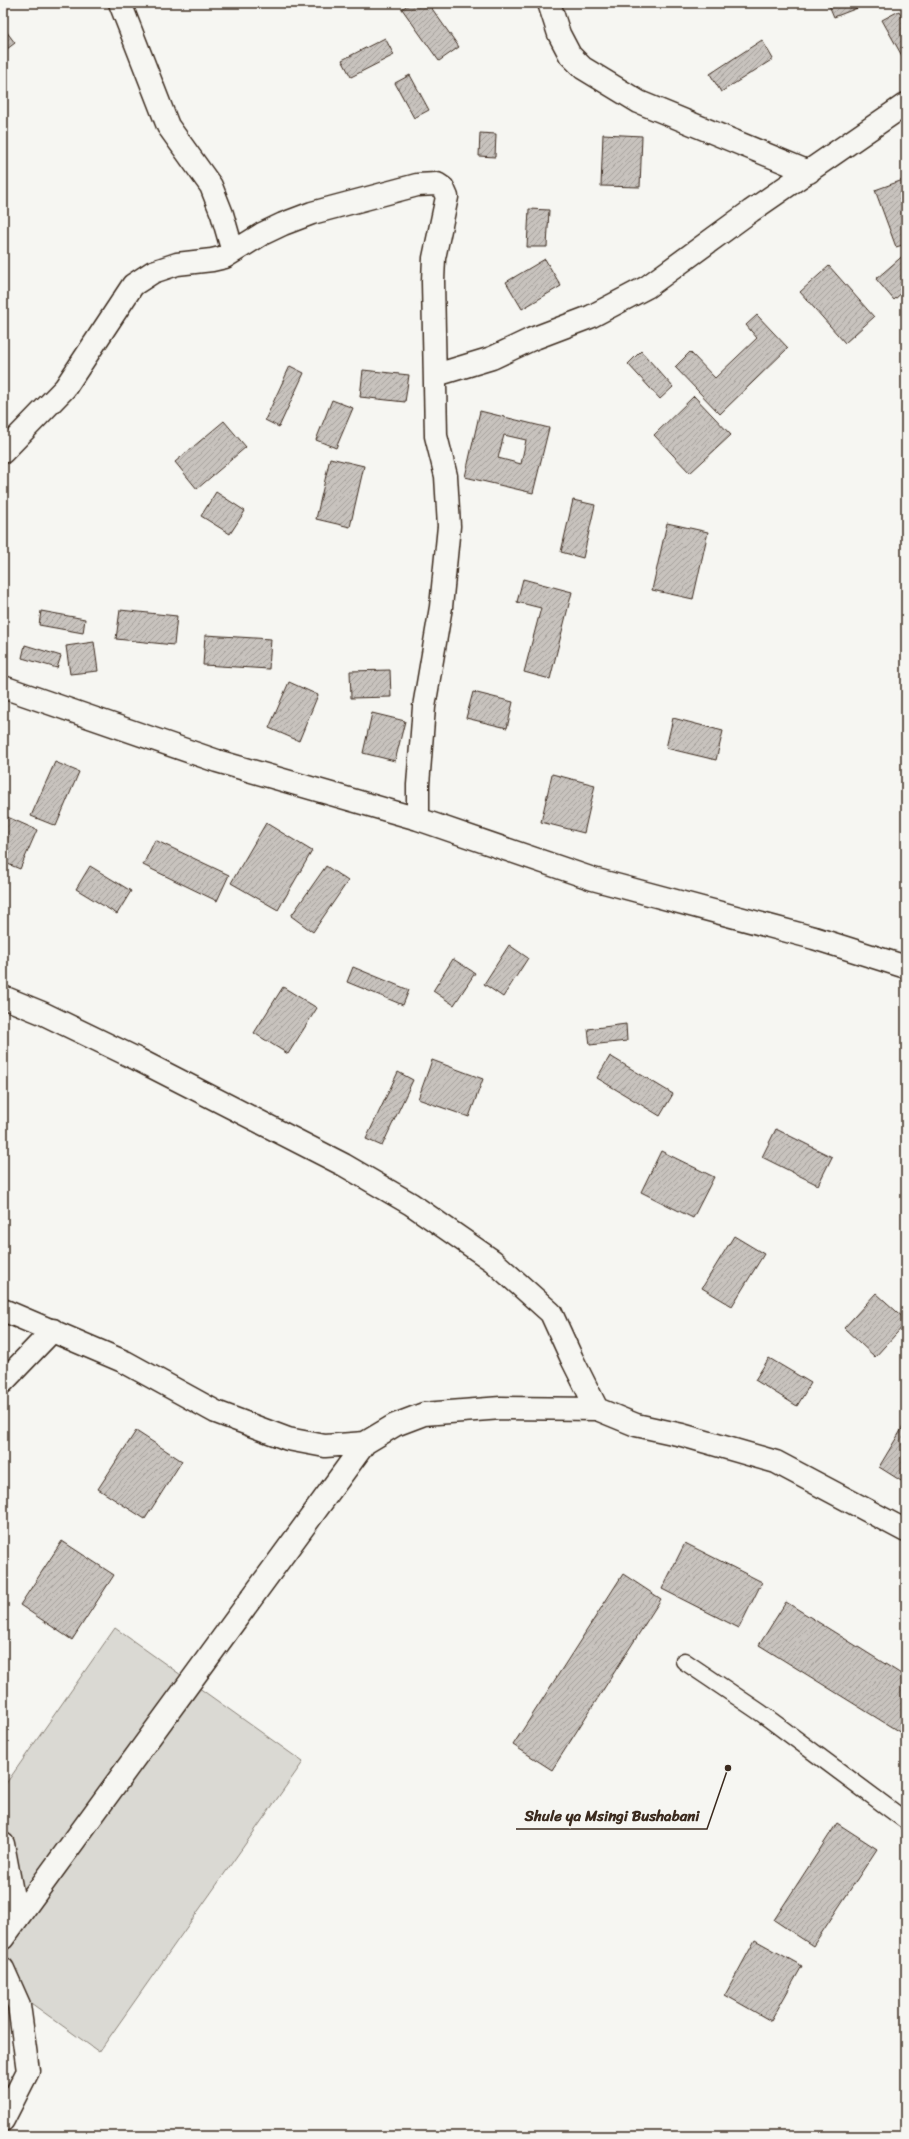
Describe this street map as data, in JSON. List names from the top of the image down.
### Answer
{
  "places": ["Shule ya Msingi Bushabani"]
}
